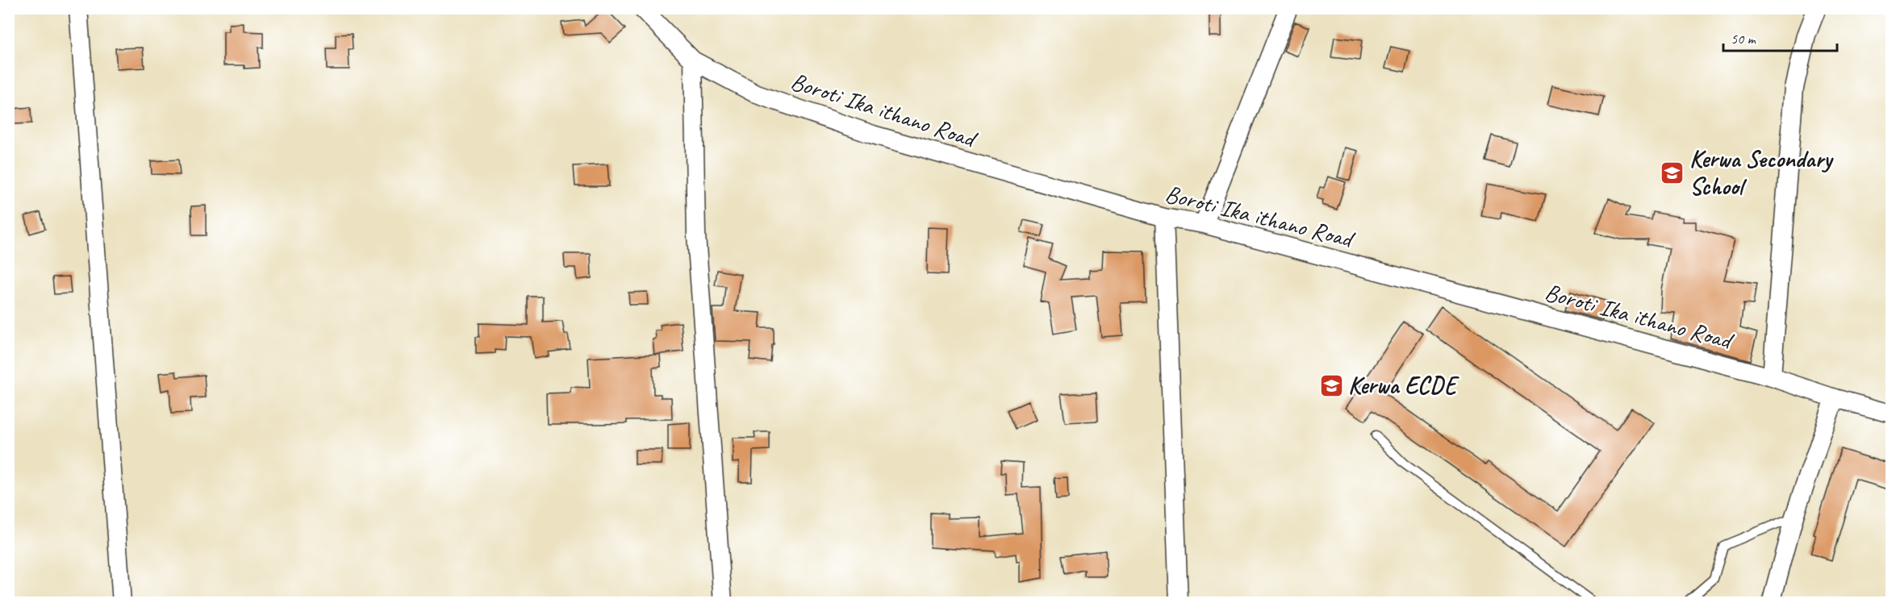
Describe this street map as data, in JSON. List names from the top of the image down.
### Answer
{
  "streets": {
    "street": ["Boroti Ika ithano Road"]
  },
  "places": {
    "school or university": ["Kerwa Secondary School", "Kerwa ECDE"]
  },
  "scale_bar": "50 m"
}
